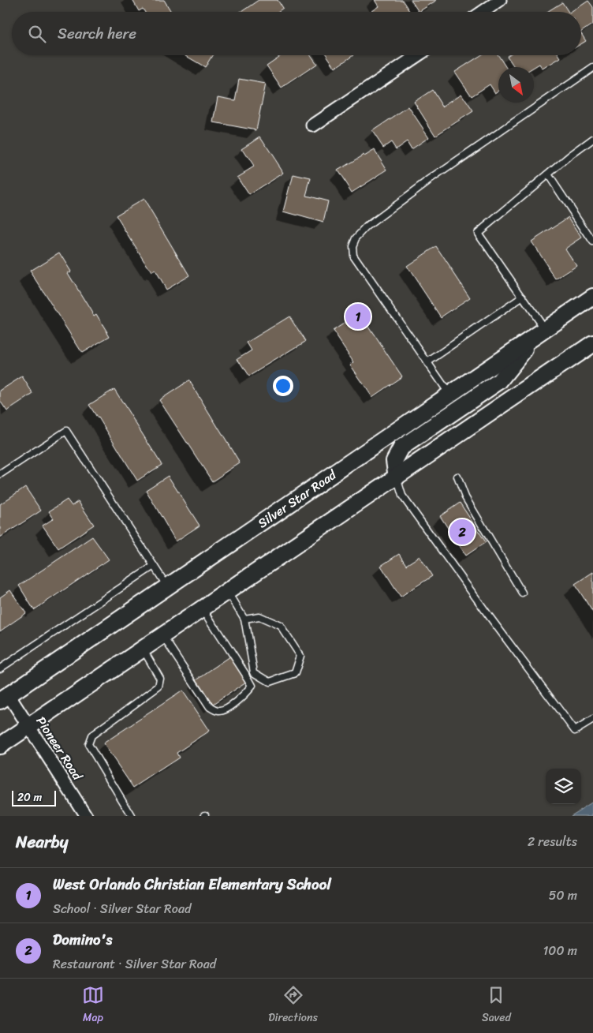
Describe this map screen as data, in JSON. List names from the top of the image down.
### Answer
{
  "streets": {
    "main road": ["Silver Star Road"],
    "street": ["Pioneer Road"]
  },
  "crossings": [
    ["Silver Star Road", "Pioneer Road"]
  ],
  "scale_bar": "20 m",
  "north": "bottom right",
  "page": {
    "search": "Search here",
    "pins": ["1", "2"],
    "scale": "20 m",
    "heading": ["Nearby", "2 results"],
    "list": [
      {
        "mark": "1",
        "name": "West Orlando Christian Elementary School",
        "note": "School · Silver Star Road",
        "value": "50 m"
      },
      {
        "mark": "2",
        "name": "Domino's",
        "note": "Restaurant · Silver Star Road",
        "value": "100 m"
      }
    ],
    "nav": ["Map", "Directions", "Saved"]
  }
}
